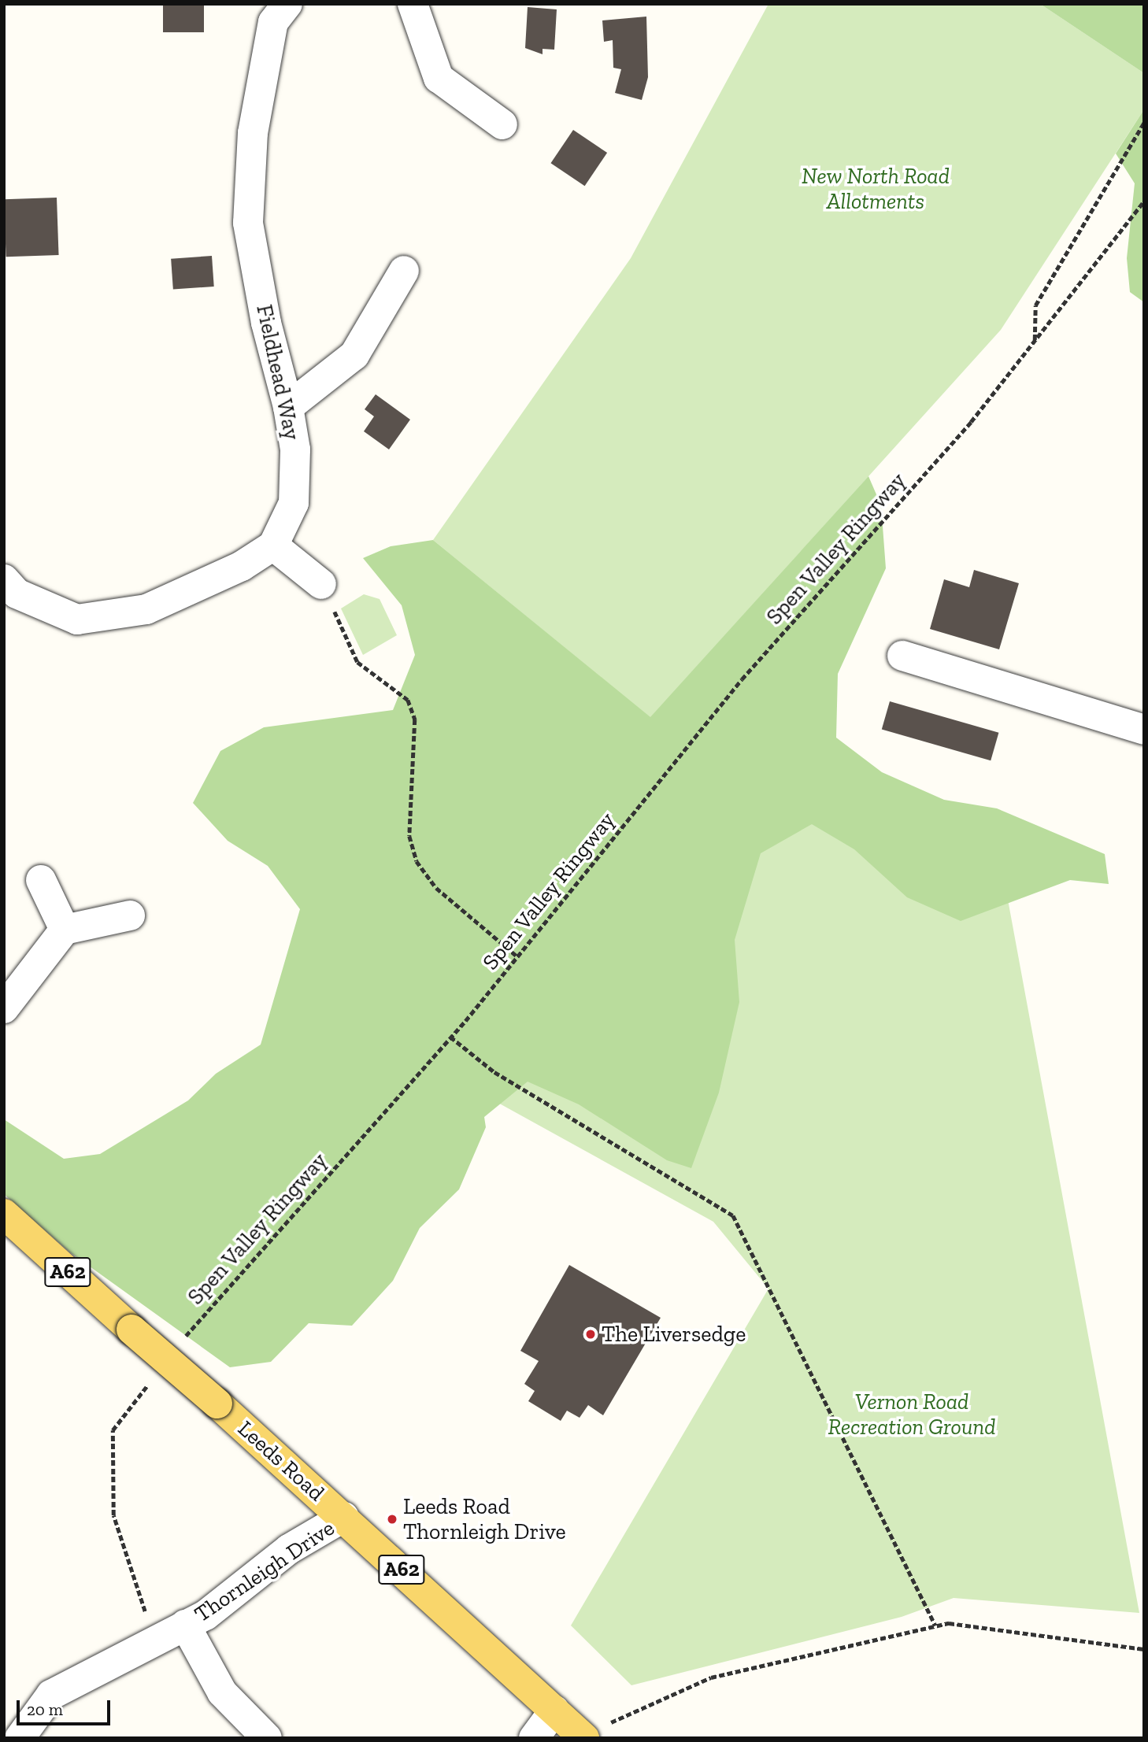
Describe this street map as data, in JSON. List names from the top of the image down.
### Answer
{
  "streets": {
    "main road": ["A62", "Leeds Road"],
    "street": ["Fieldhead Way", "Thornleigh Drive"],
    "path": ["Spen Valley Ringway"]
  },
  "crossings": [
    ["Leeds Road", "Thornleigh Drive"]
  ],
  "parks": ["New North Road Allotments", "Vernon Road Recreation Ground"],
  "places": ["The Liversedge", "Leeds Road Thornleigh Drive"],
  "scale_bar": "20 m"
}
